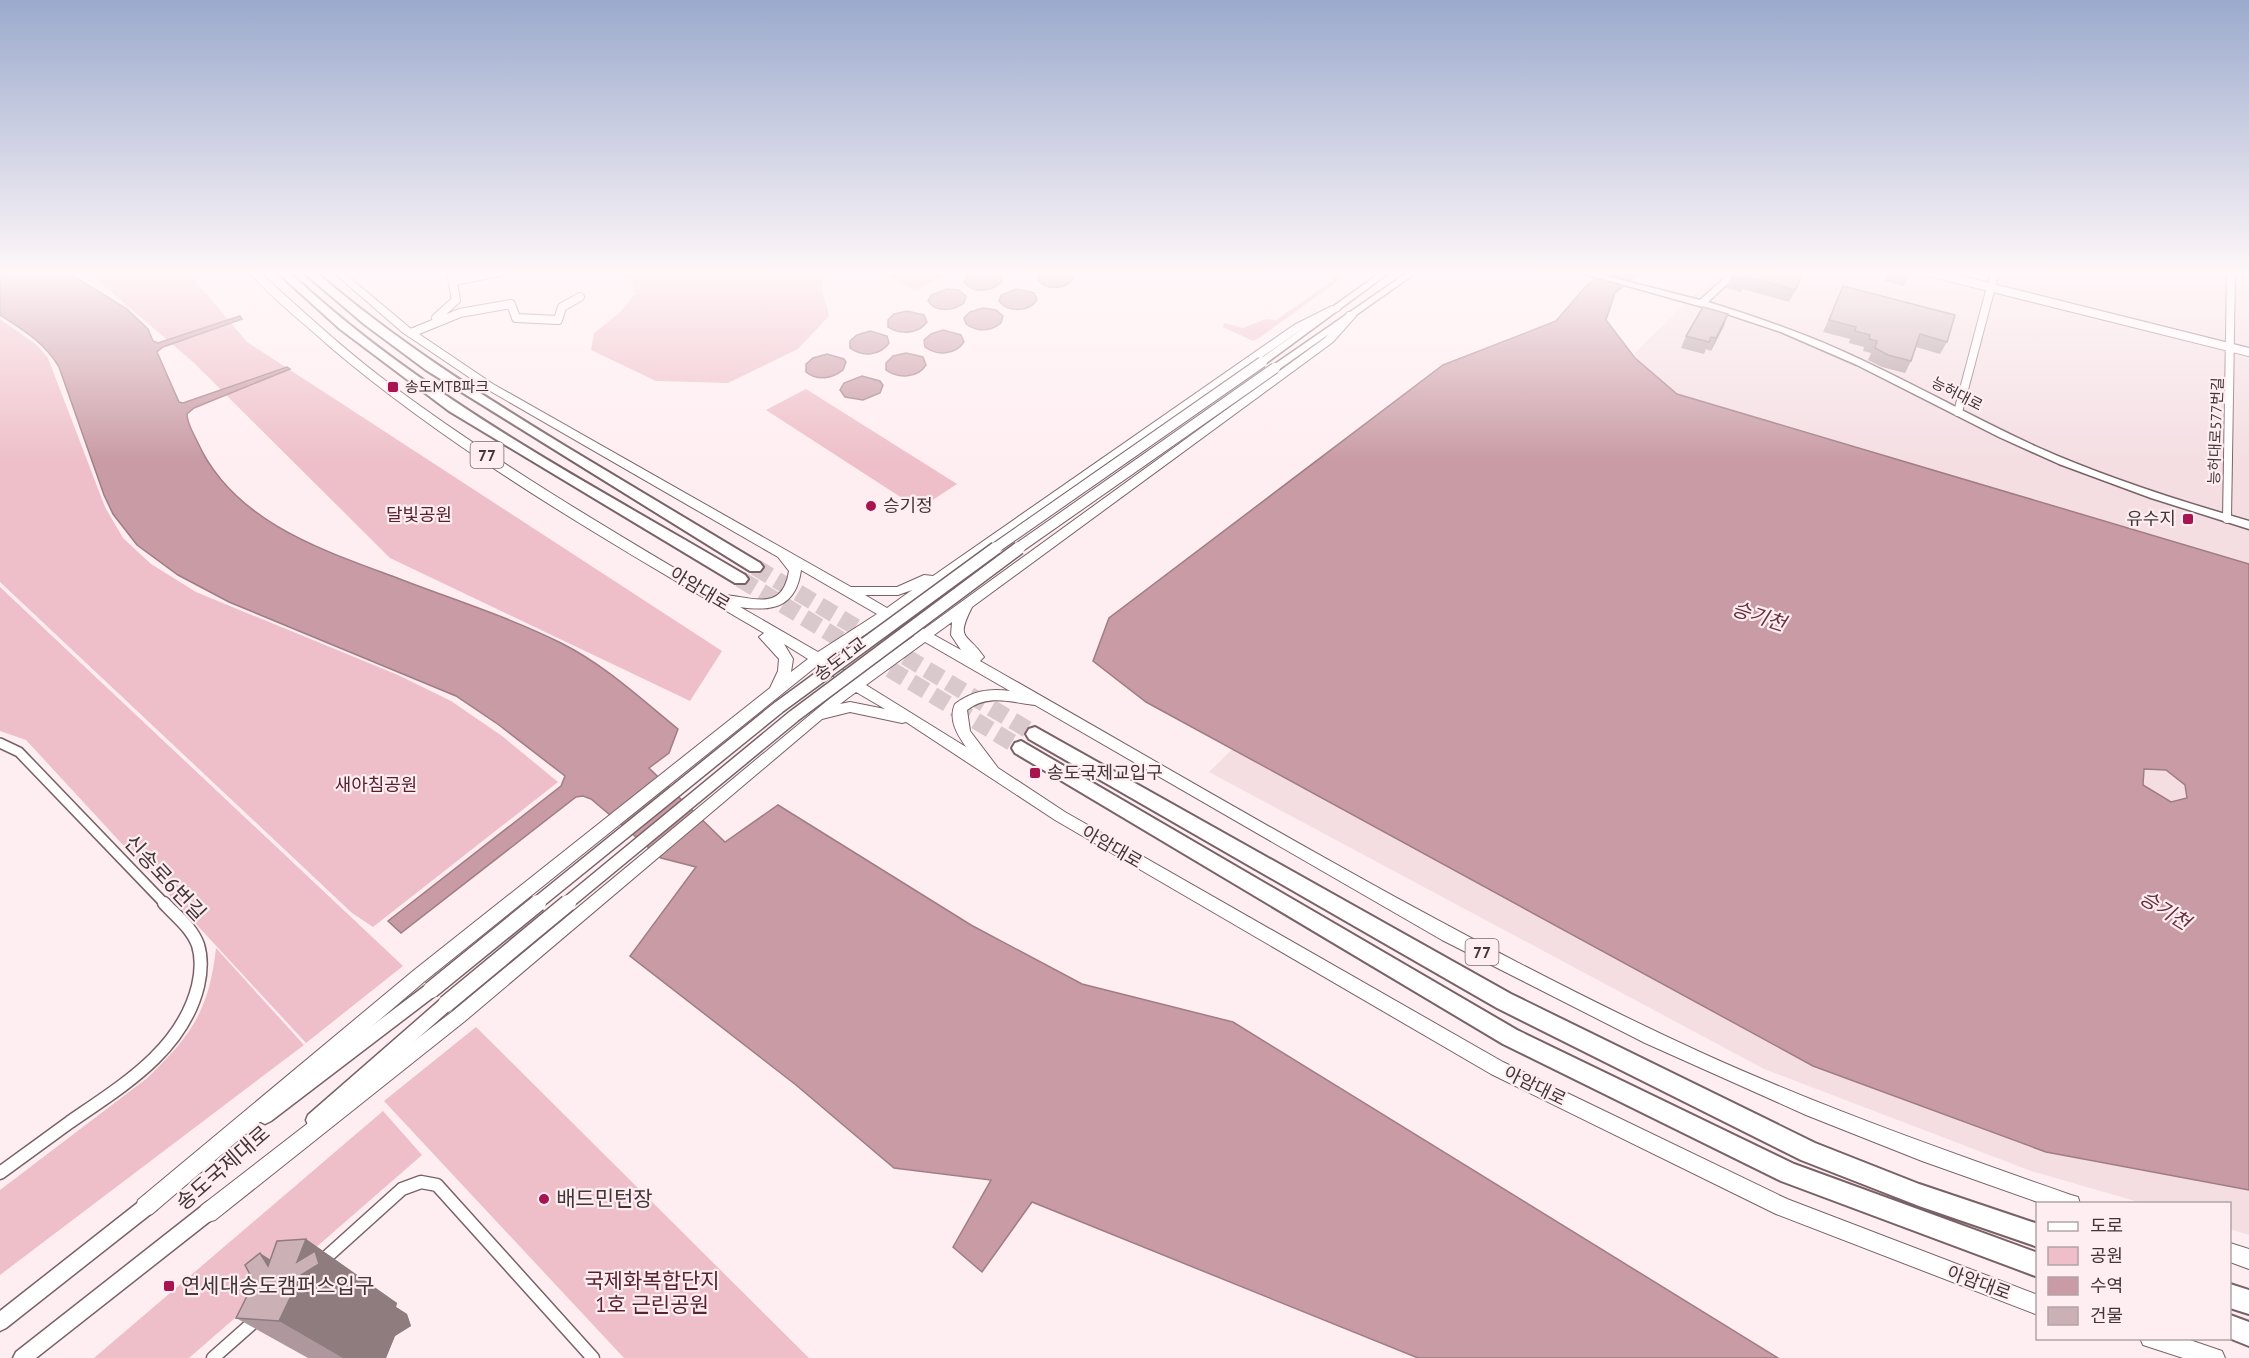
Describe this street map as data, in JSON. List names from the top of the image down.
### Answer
{
  "streets": {
    "highway": ["아암대로"],
    "main road": [
      "능허대로",
      "77",
      "송도1교",
      "송도국제대로"
    ],
    "street": ["능허대로577번길", "신송로6번길"]
  },
  "crossings": [
    ["능허대로", "능허대로577번길"],
    ["송도1교", "송도국제대로"]
  ],
  "water": ["승기천"],
  "parks": ["달빛공원", "새아침공원", "국제화복합단지 1호 근린공원"],
  "places": {
    "transit": [
      "송도MTB파크",
      "유수지",
      "송도국제교입구",
      "연세대송도캠퍼스입구"
    ],
    "other": ["승기정", "배드민턴장"]
  },
  "legend": [
    "도로",
    "공원",
    "수역",
    "건물"
  ]
}
